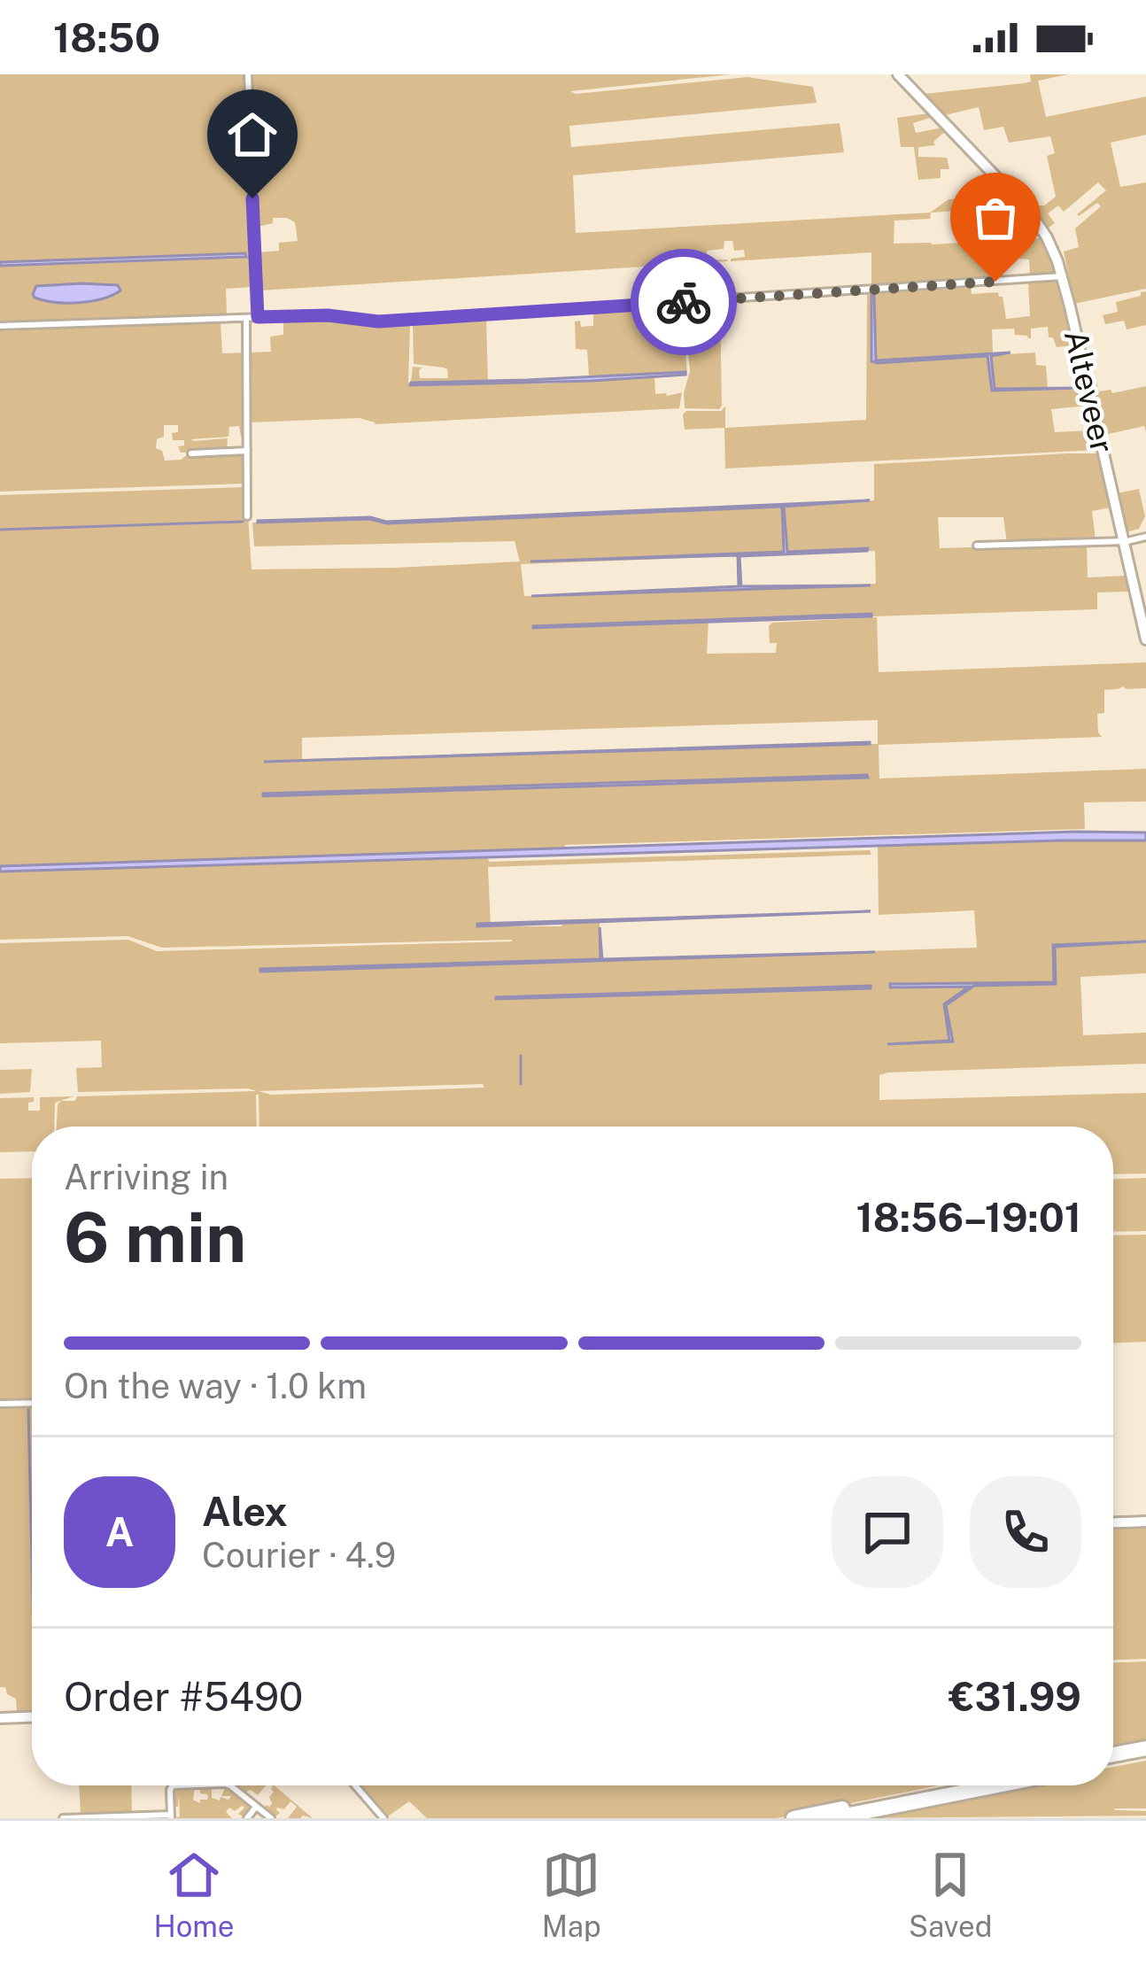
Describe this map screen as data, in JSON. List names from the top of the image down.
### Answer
{
  "streets": {
    "street": ["Alteveer"]
  },
  "page": {
    "status": "18:50",
    "heading": ["6 min", "Arriving in", "18:56–19:01"],
    "panel": [
      "Alex",
      "Courier · 4.9",
      "Order #5490",
      "€31.99"
    ],
    "bar": "On the way · 1.0 km",
    "round": "A",
    "tabs": ["Home", "Map", "Saved"]
  }
}
